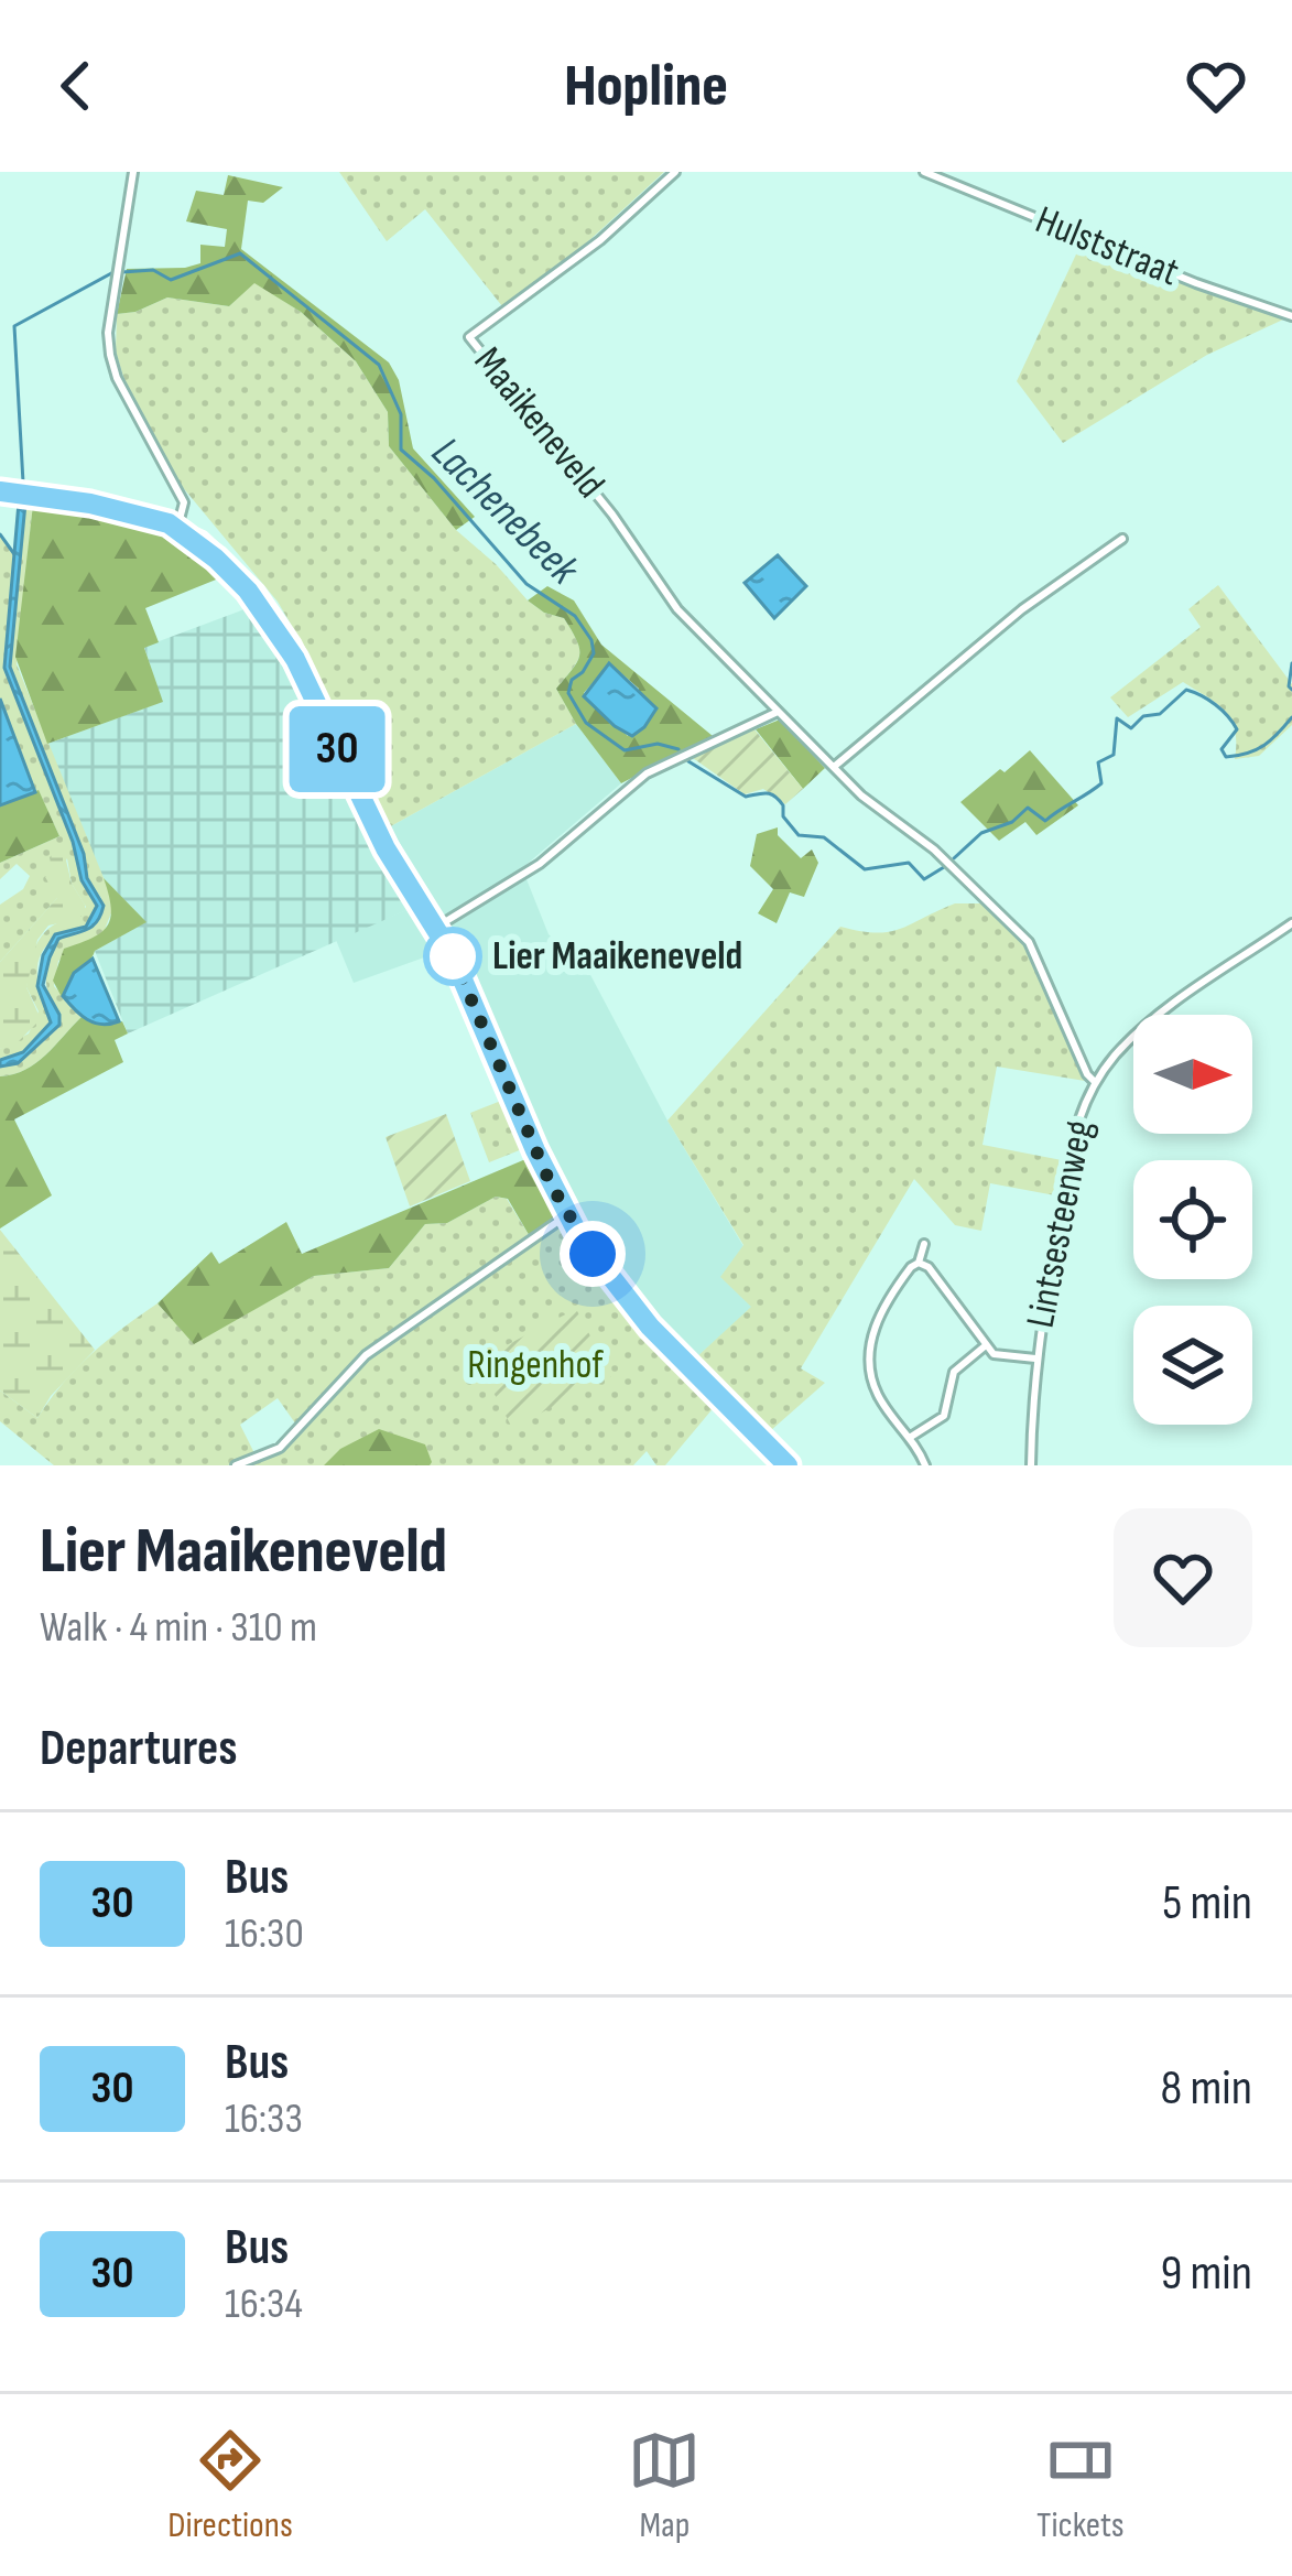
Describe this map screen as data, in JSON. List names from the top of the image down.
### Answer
{
  "streets": {
    "street": ["Hulststraat", "Maaikeneveld", "Lintsesteenweg"]
  },
  "crossings": [
    ["Maaikeneveld", "Lintsesteenweg"]
  ],
  "water": ["Lachenebeek"],
  "parks": ["Ringenhof"],
  "places": ["Lier Maaikeneveld"],
  "lines": ["bus line 30"],
  "north": "right",
  "page": {
    "header": "Hopline",
    "on_map": "30",
    "heading": [
      ["Lier Maaikeneveld", "Walk · 4 min · 310 m"],
      "Departures"
    ],
    "list": [
      {
        "mark": "30",
        "name": "Bus",
        "note": "16:30",
        "value": "5 min"
      },
      {
        "mark": "30",
        "name": "Bus",
        "note": "16:33",
        "value": "8 min"
      },
      {
        "mark": "30",
        "name": "Bus",
        "note": "16:34",
        "value": "9 min"
      }
    ],
    "tabs": ["Directions", "Map", "Tickets"]
  }
}
